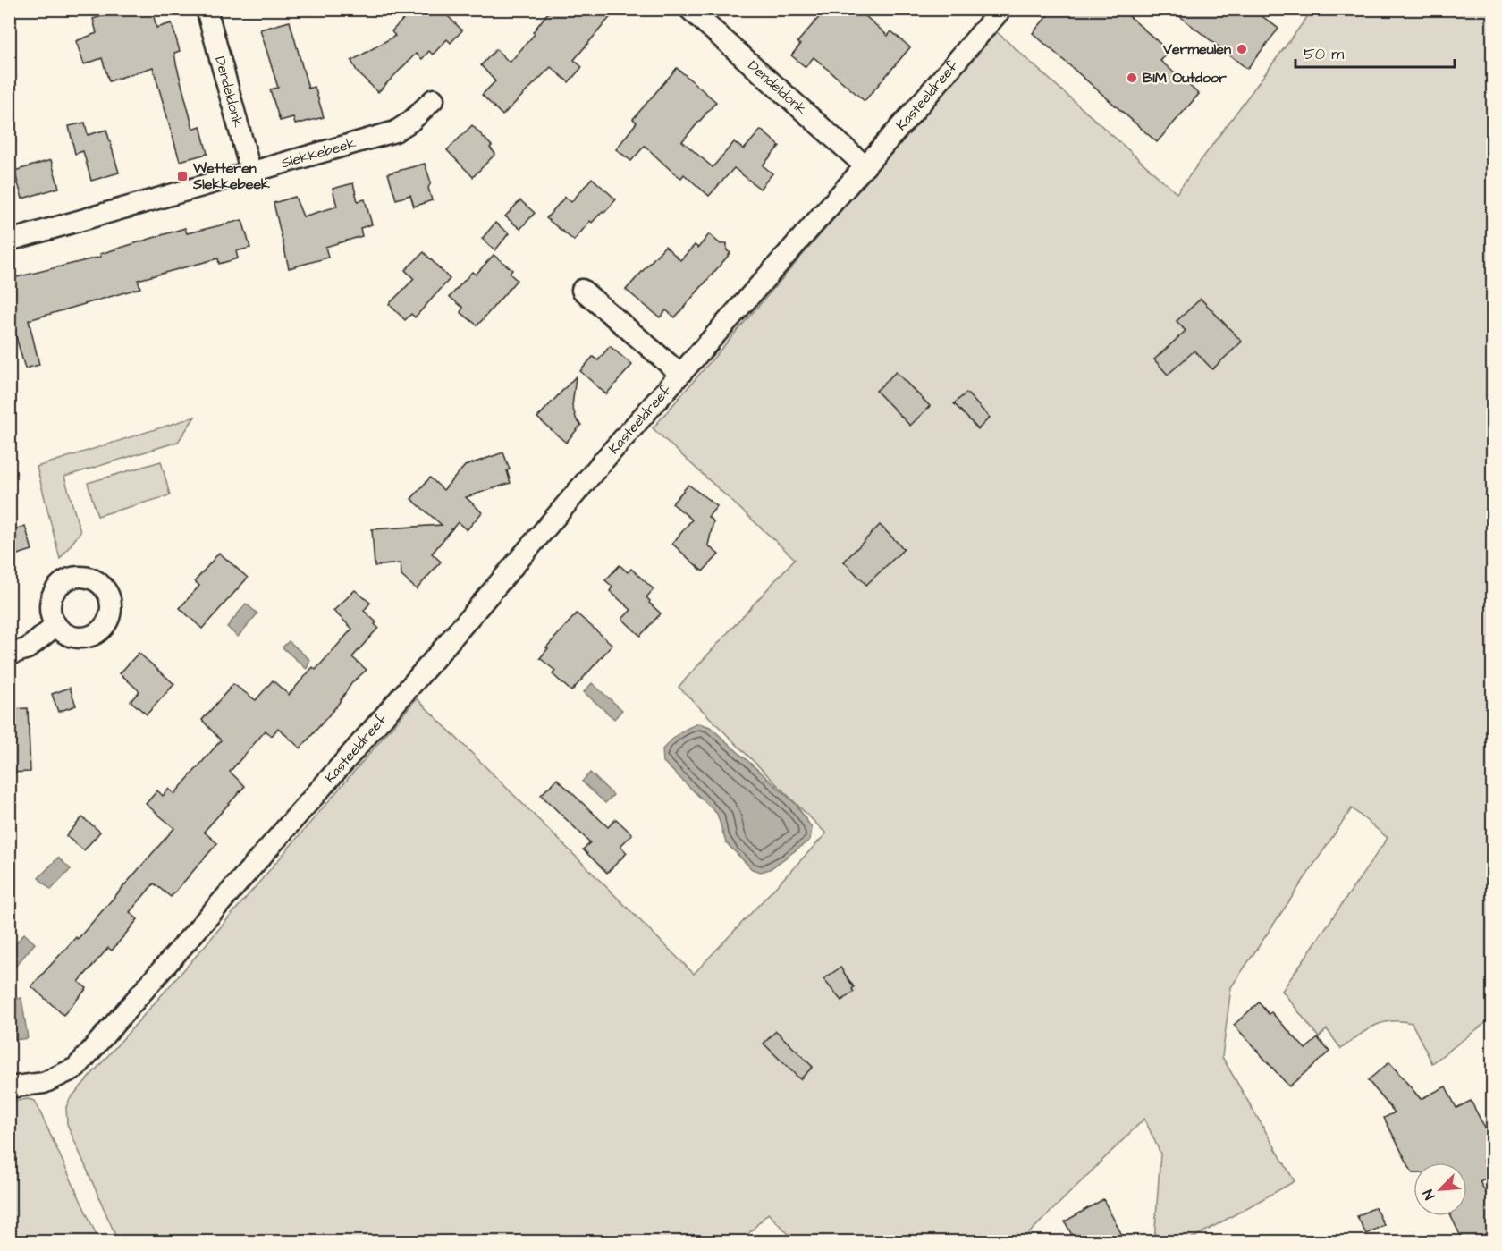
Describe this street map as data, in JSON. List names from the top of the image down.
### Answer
{
  "streets": {
    "street": ["Dendeldonk", "Kasteeldreef", "Slekkebeek"]
  },
  "crossings": [
    ["Dendeldonk", "Kasteeldreef"],
    ["Dendeldonk", "Slekkebeek"]
  ],
  "places": {
    "other": ["Vermeulen", "BIM Outdoor"],
    "transit": ["Wetteren Slekkebeek"]
  },
  "scale_bar": "50 m",
  "north": "bottom left"
}
